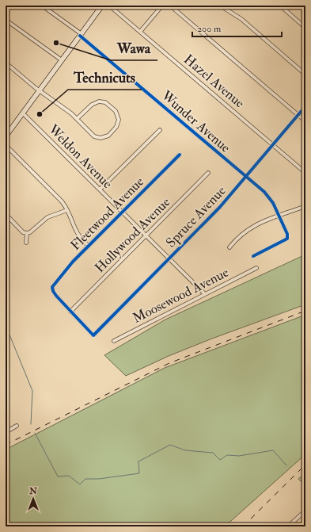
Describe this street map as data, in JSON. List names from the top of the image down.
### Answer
{
  "streets": {
    "street": [
      "Hazel Avenue",
      "Wunder Avenue",
      "Weldon Avenue",
      "Fleetwood Avenue",
      "Spruce Avenue",
      "Hollywood Avenue",
      "Moosewood Avenue"
    ]
  },
  "crossings": [
    ["Hazel Avenue", "Spruce Avenue"],
    ["Wunder Avenue", "Spruce Avenue"],
    ["Weldon Avenue", "Fleetwood Avenue"],
    ["Weldon Avenue", "Spruce Avenue"],
    ["Weldon Avenue", "Hollywood Avenue"],
    ["Weldon Avenue", "Moosewood Avenue"],
    ["Fleetwood Avenue", "Spruce Avenue"],
    ["Fleetwood Avenue", "Hollywood Avenue"],
    ["Spruce Avenue", "Hollywood Avenue"]
  ],
  "places": ["Wawa", "Technicuts"],
  "scale_bar": "200 m",
  "north": "top"
}
